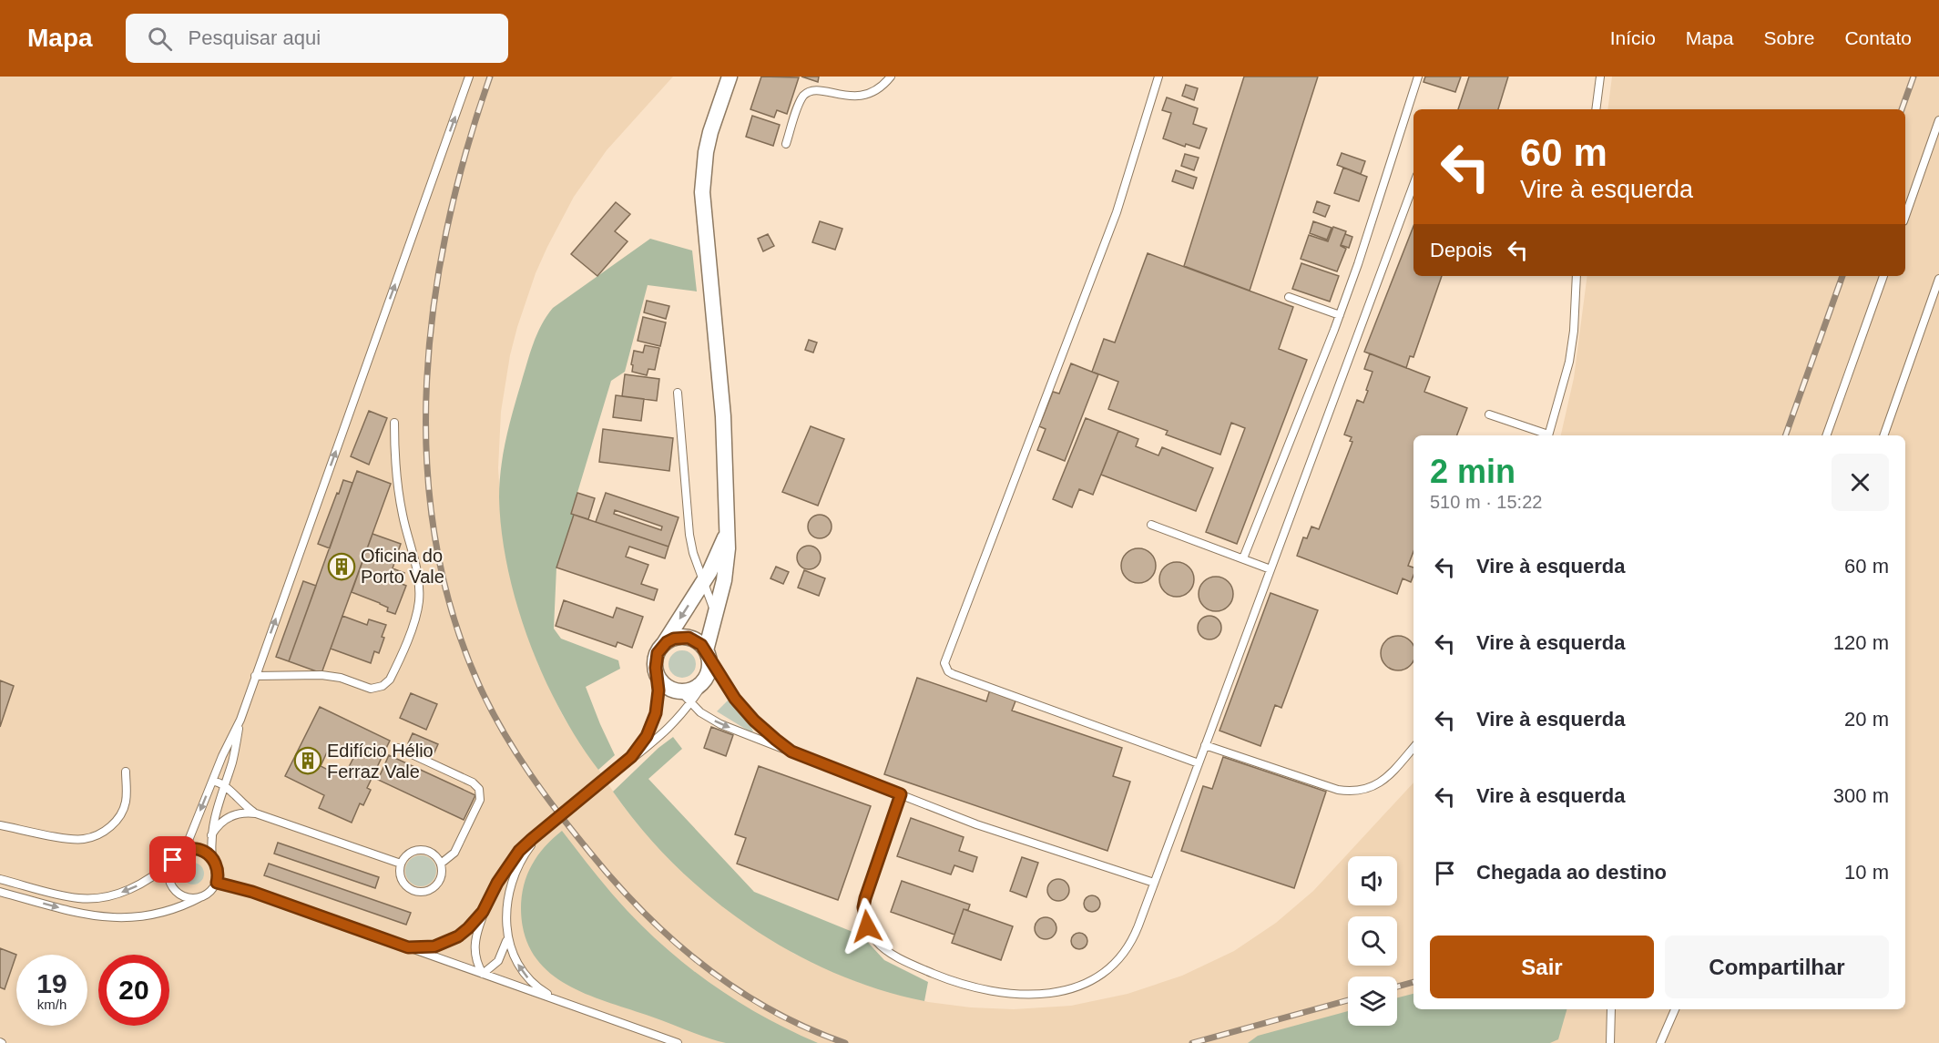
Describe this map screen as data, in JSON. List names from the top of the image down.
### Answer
{
  "places": {
    "building": ["Oficina do Porto Vale", "Edifício Hélio Ferraz Vale"]
  },
  "page": {
    "header": "Mapa",
    "search": "Pesquisar aqui",
    "nav": [
      "Início",
      "Mapa",
      "Sobre",
      "Contato"
    ],
    "turn": ["60 m", "Vire à esquerda"],
    "then": "Depois",
    "heading": ["2 min", "510 m · 15:22"],
    "list": [
      {
        "name": "Vire à esquerda",
        "value": "60 m"
      },
      {
        "name": "Vire à esquerda",
        "value": "120 m"
      },
      {
        "name": "Vire à esquerda",
        "value": "20 m"
      },
      {
        "name": "Vire à esquerda",
        "value": "300 m"
      },
      {
        "name": "Chegada ao destino",
        "value": "10 m"
      }
    ],
    "buttons": ["Sair", "Compartilhar"],
    "speed": "19 km/h",
    "limit": "20"
  }
}
